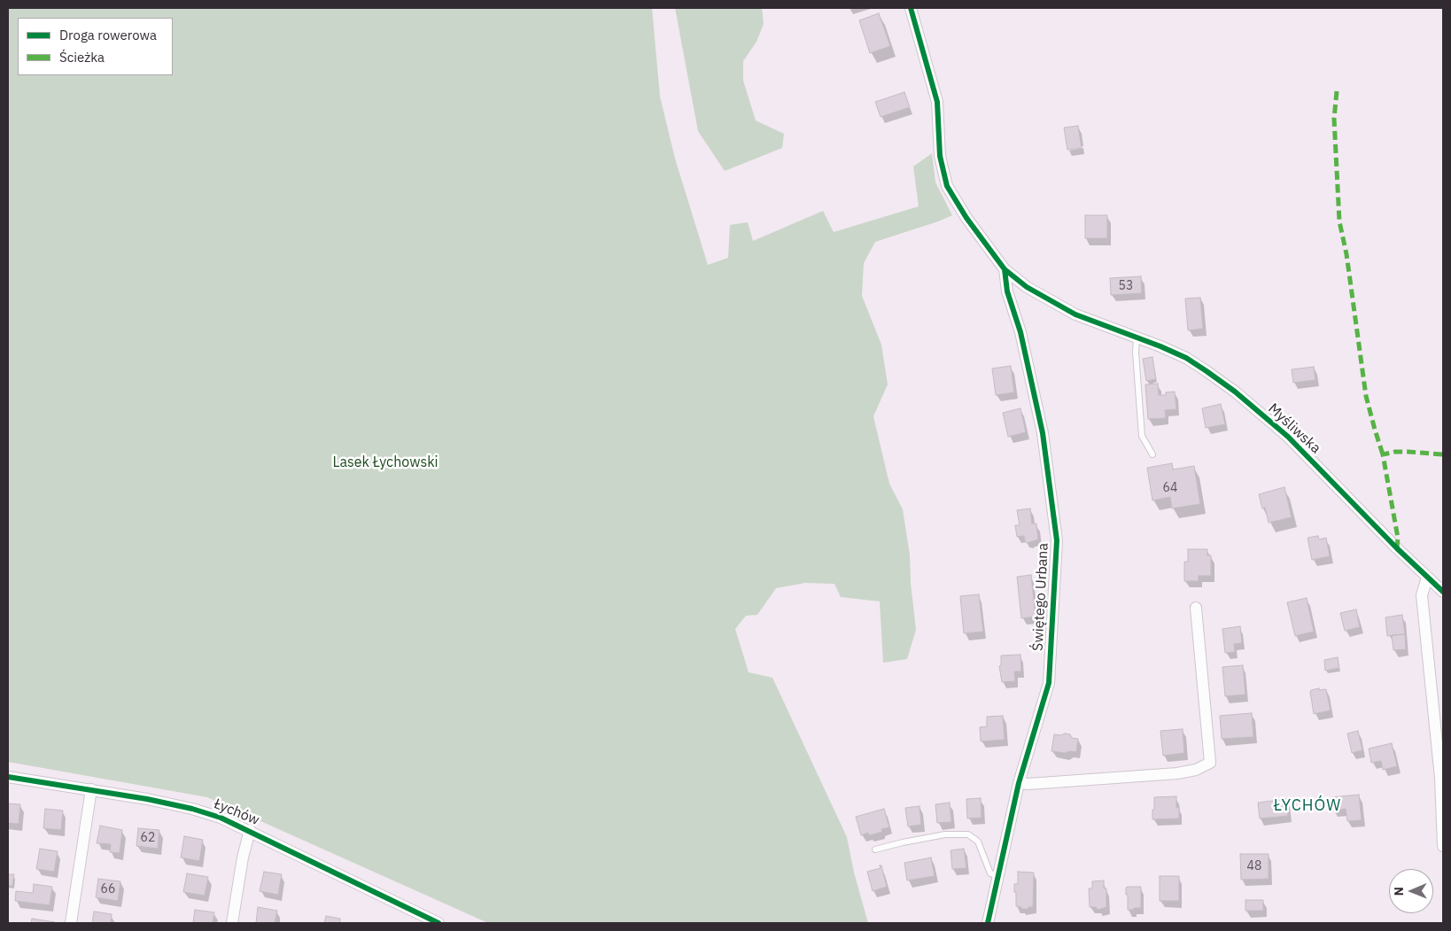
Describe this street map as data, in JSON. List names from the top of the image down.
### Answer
{
  "streets": {
    "street": ["Myśliwska", "Świętego Urbana", "Łychów"]
  },
  "crossings": [
    ["Myśliwska", "Świętego Urbana"]
  ],
  "districts": ["ŁYCHÓW"],
  "parks": ["Lasek Łychowski"],
  "house_numbers": [
    "53",
    "64",
    "62",
    "48",
    "66"
  ],
  "legend": ["Droga rowerowa", "Ścieżka"],
  "north": "left"
}
